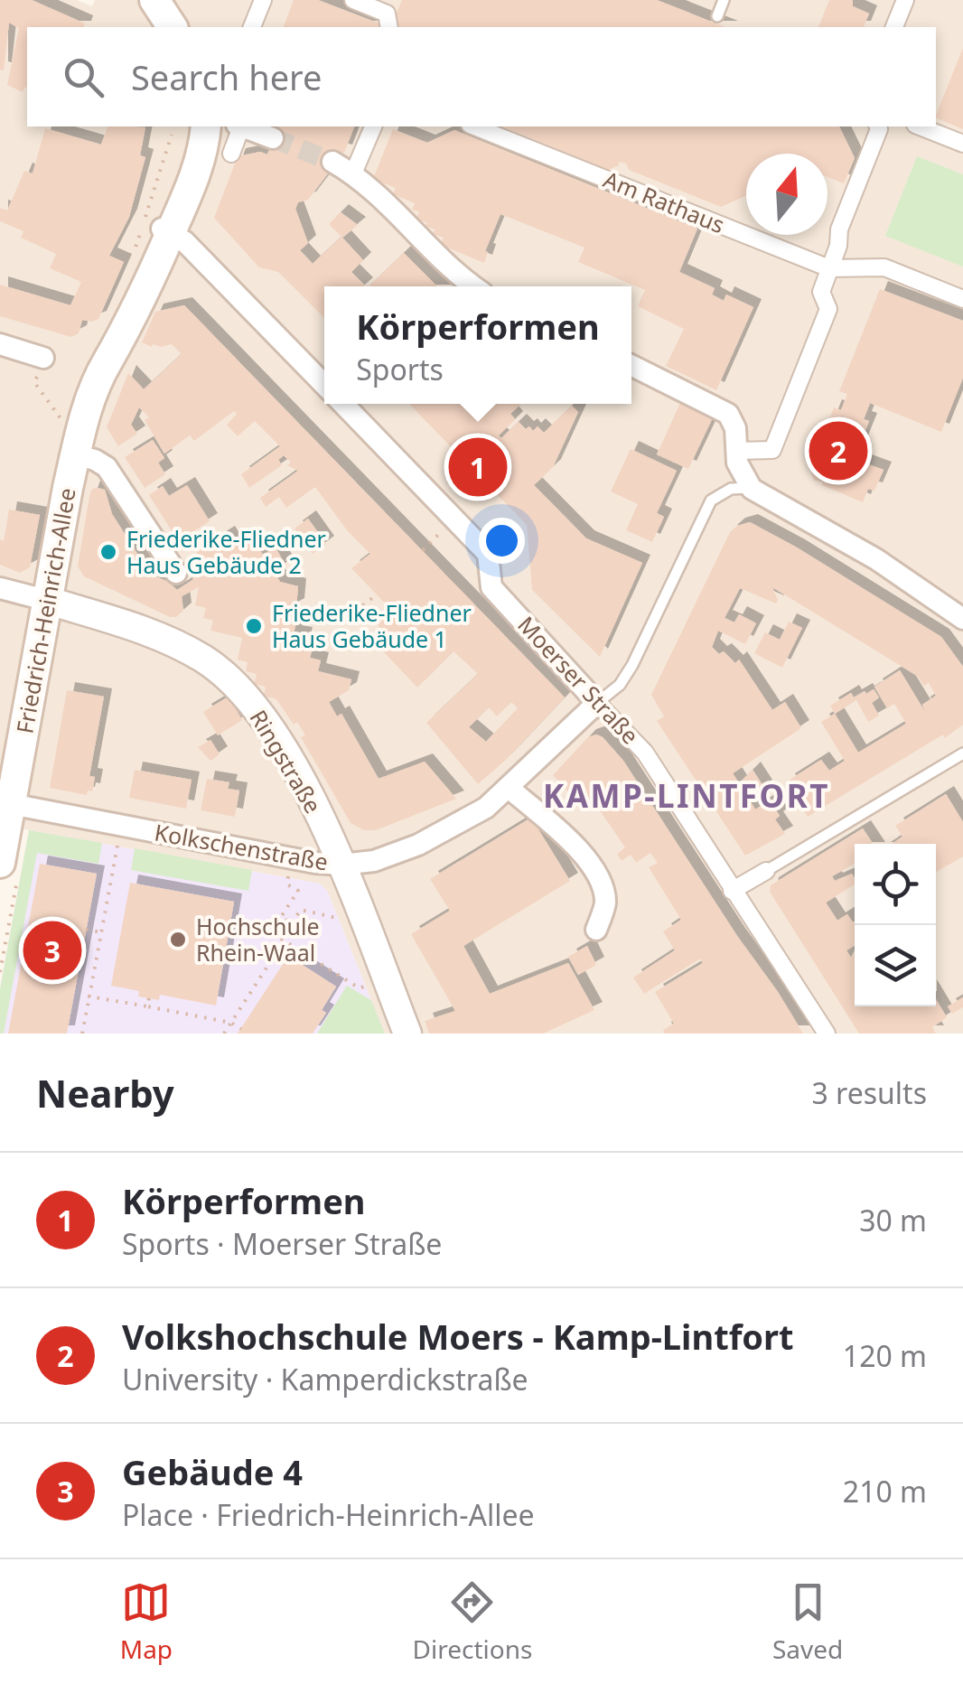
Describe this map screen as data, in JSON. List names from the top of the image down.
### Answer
{
  "streets": {
    "main road": ["Friedrich-Heinrich-Allee"],
    "street": [
      "Am Rathaus",
      "Moerser Straße",
      "Ringstraße",
      "Kolkschenstraße"
    ]
  },
  "crossings": [
    ["Friedrich-Heinrich-Allee", "Ringstraße"],
    ["Friedrich-Heinrich-Allee", "Kolkschenstraße"],
    ["Moerser Straße", "Kolkschenstraße"],
    ["Ringstraße", "Kolkschenstraße"]
  ],
  "districts": ["KAMP-LINTFORT"],
  "places": ["Friederike-Fliedner Haus Gebäude 2", "Friederike-Fliedner Haus Gebäude 1", "Hochschule Rhein-Waal"],
  "north": "top",
  "page": {
    "search": "Search here",
    "popup": ["Körperformen", "Sports"],
    "pins": ["2", "1", "3"],
    "heading": ["Nearby", "3 results"],
    "list": [
      {
        "mark": "1",
        "name": "Körperformen",
        "note": "Sports · Moerser Straße",
        "value": "30 m"
      },
      {
        "mark": "2",
        "name": "Volkshochschule Moers - Kamp-Lintfort",
        "note": "University · Kamperdickstraße",
        "value": "120 m"
      },
      {
        "mark": "3",
        "name": "Gebäude 4",
        "note": "Place · Friedrich-Heinrich-Allee",
        "value": "210 m"
      }
    ],
    "nav": ["Map", "Directions", "Saved"]
  }
}
